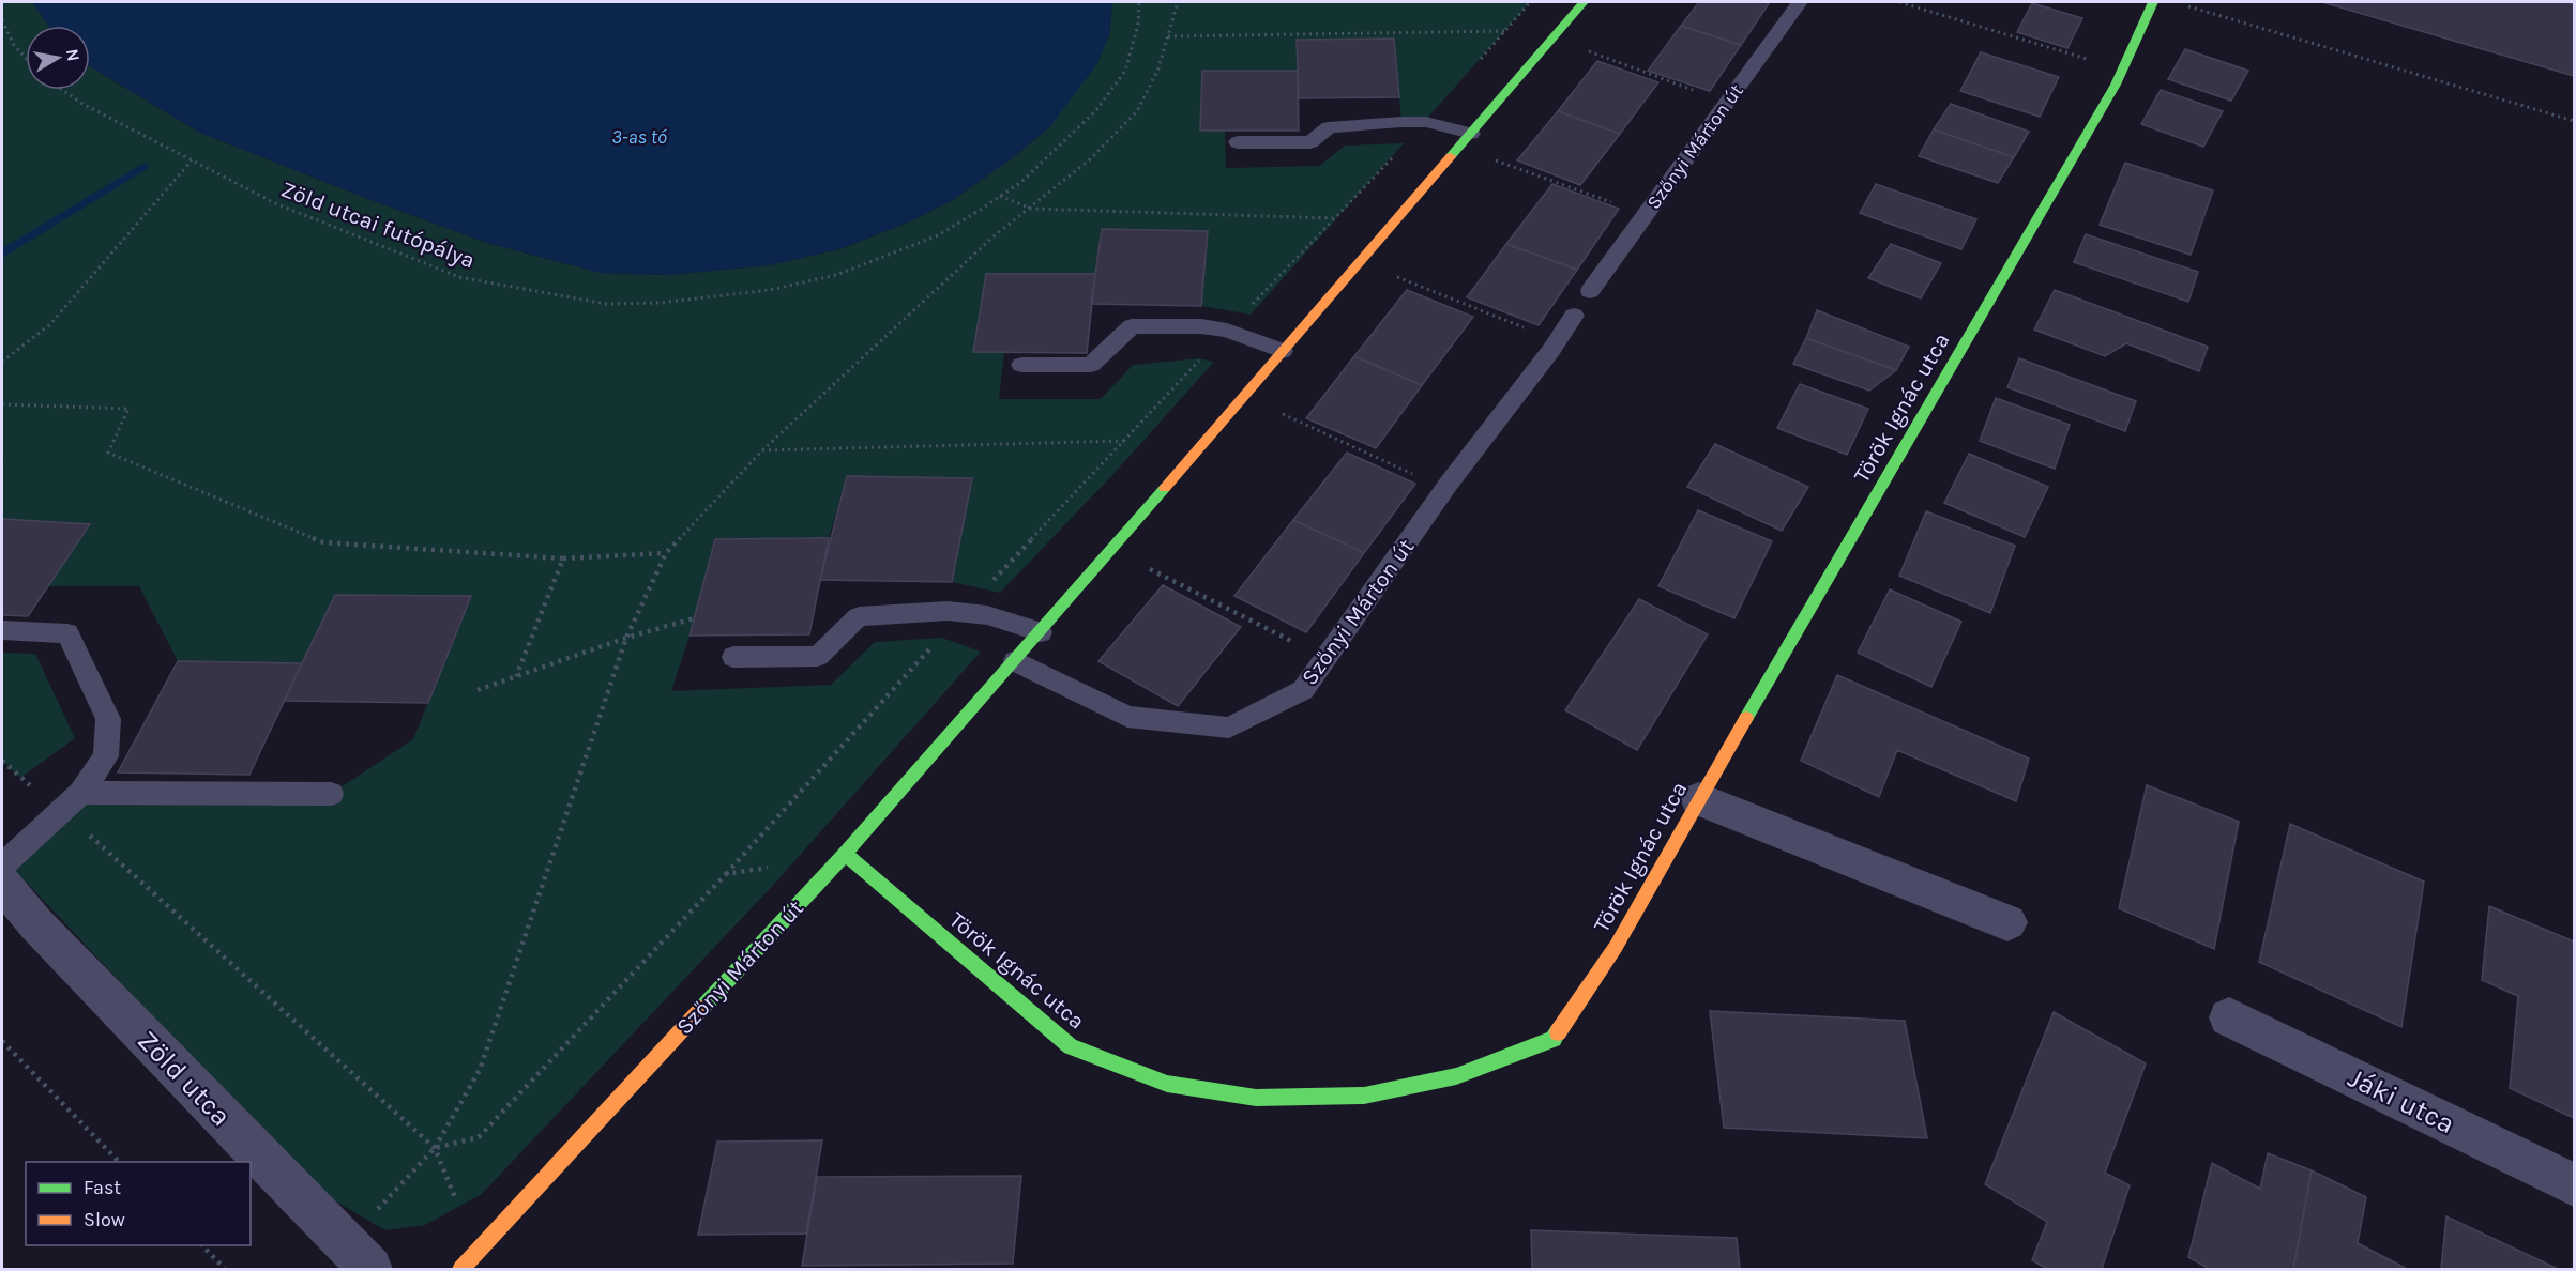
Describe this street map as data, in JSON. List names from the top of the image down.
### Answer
{
  "streets": {
    "street": [
      "Szőnyi Márton út",
      "Török Ignác utca",
      "Zöld utca",
      "Jáki utca"
    ],
    "path": ["Zöld utcai futópálya"]
  },
  "crossings": [
    ["Szőnyi Márton út", "Török Ignác utca"]
  ],
  "water": ["3-as tó"],
  "legend": ["Fast", "Slow"],
  "north": "right"
}
